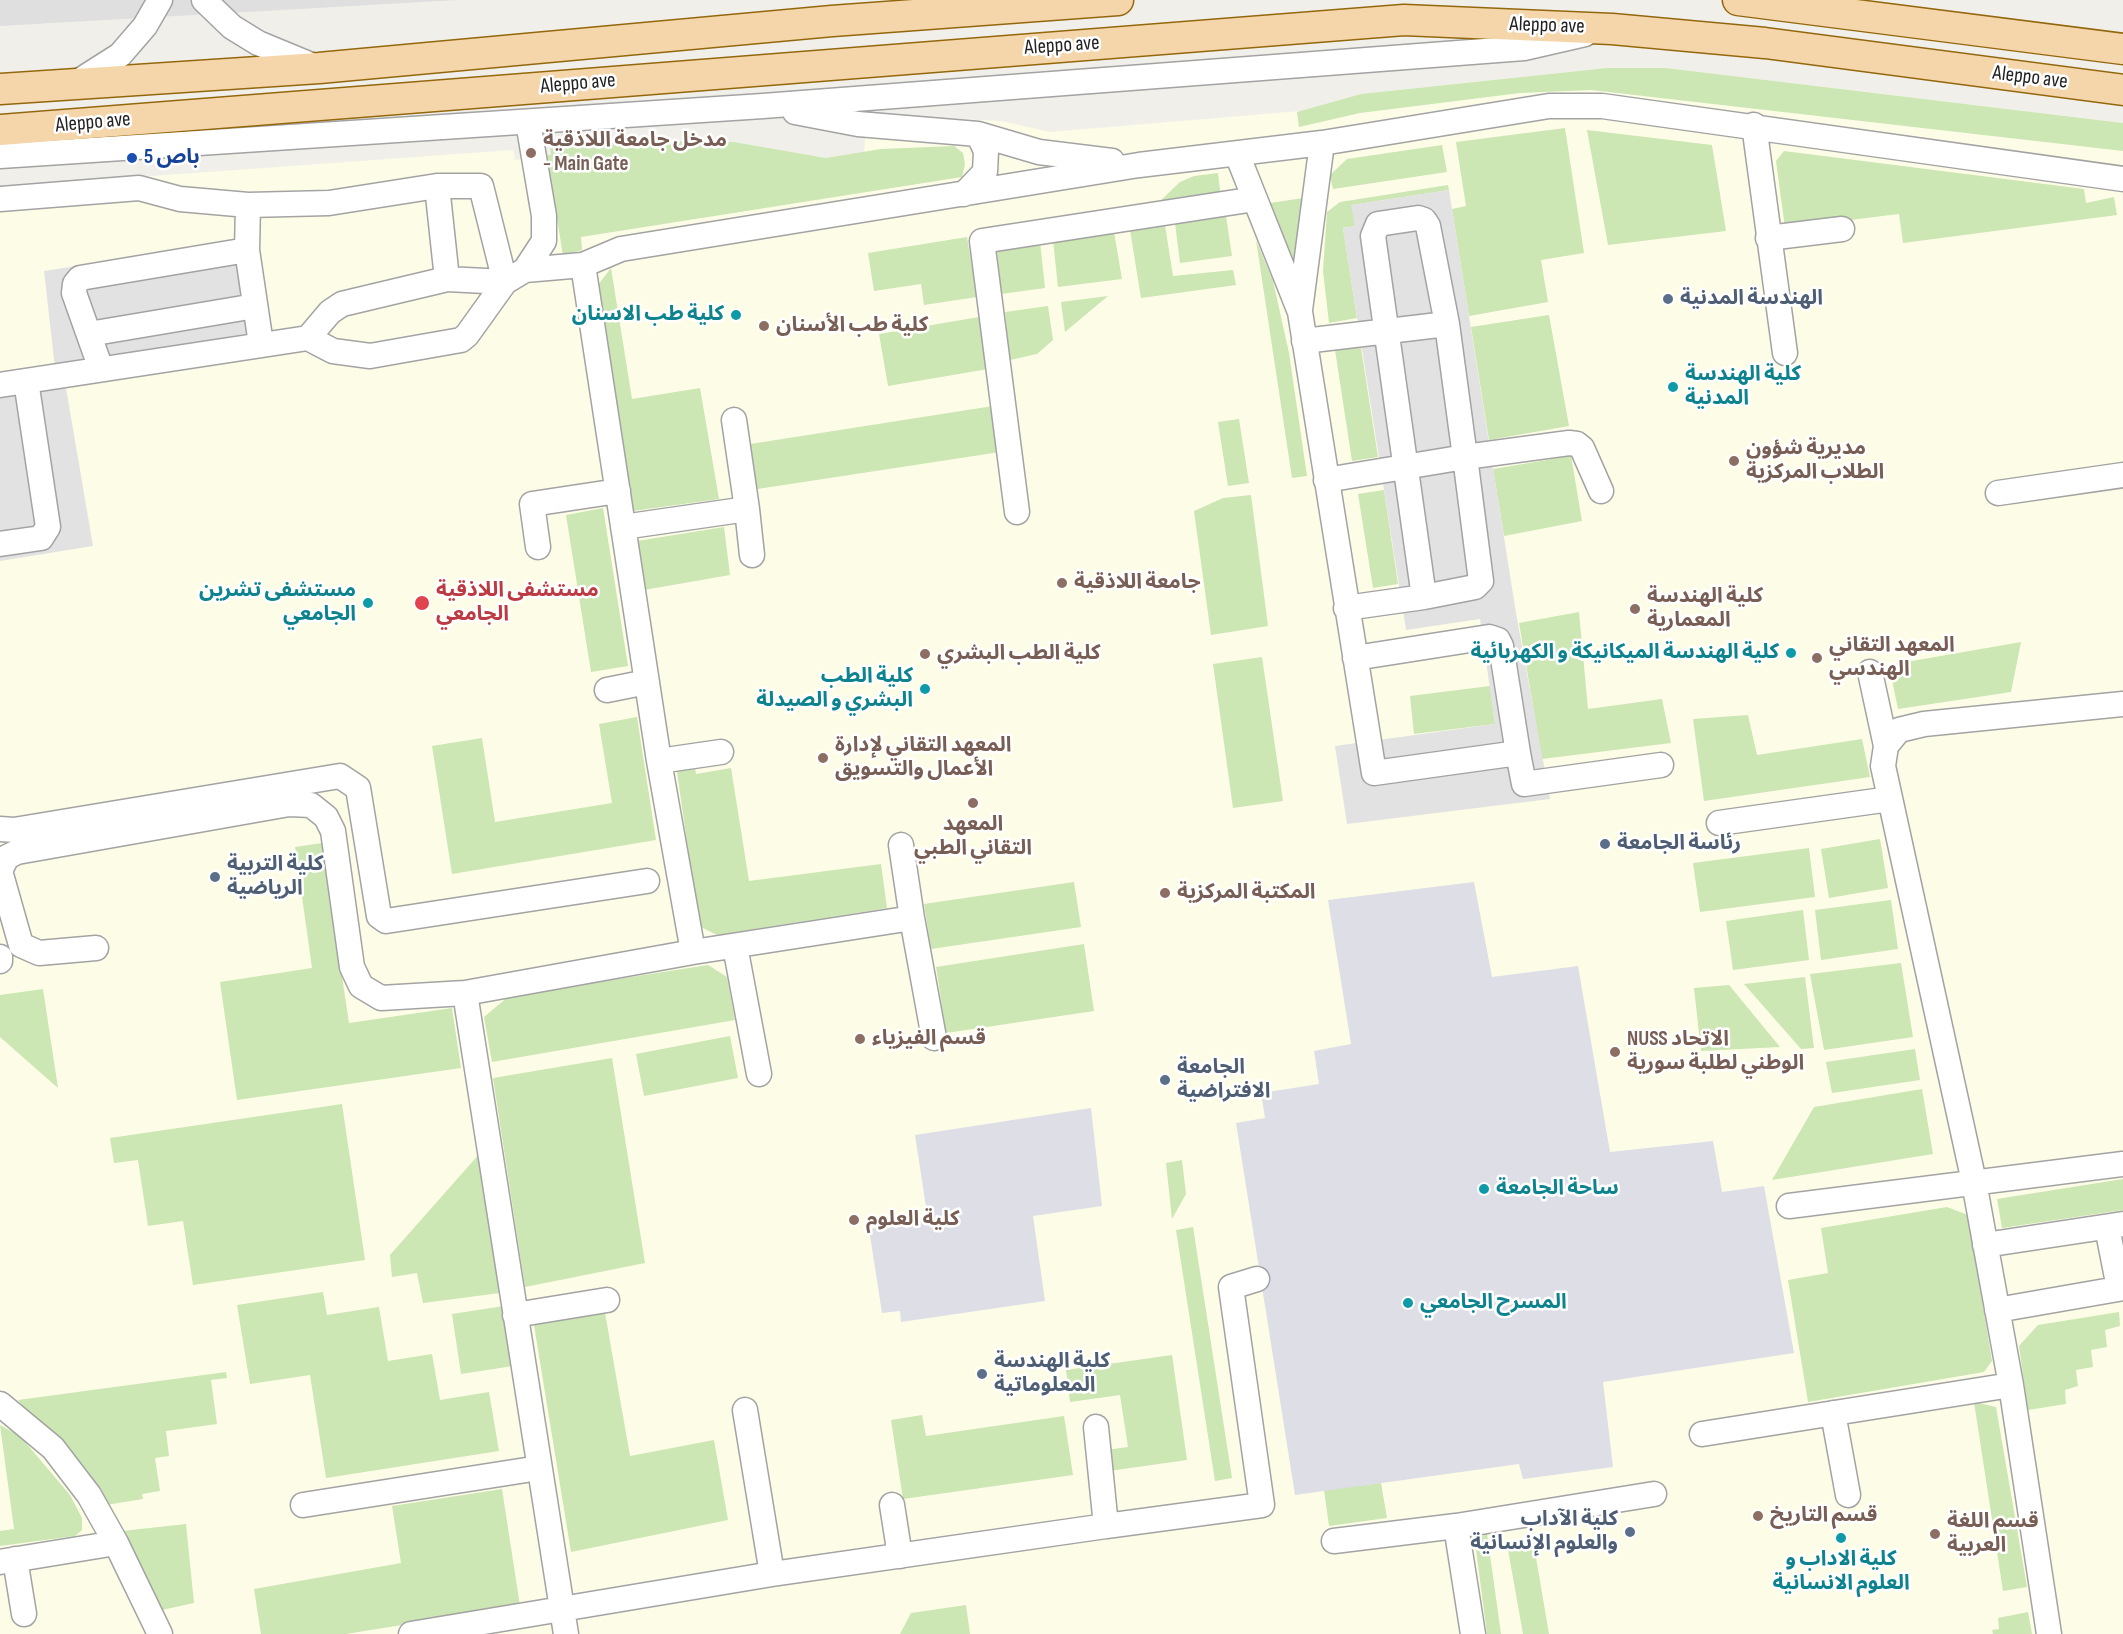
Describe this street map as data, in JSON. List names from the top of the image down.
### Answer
{
  "streets": {
    "main road": ["Aleppo ave"]
  },
  "places": [
    "مدخل جامعة اللاذقية - Main Gate",
    "باص 5",
    "الهندسة المدنية",
    "كلية طب الاسنان",
    "كلية طب الأسنان",
    "كلية الهندسة المدنية",
    "مديرية شؤون الطلاب المركزية",
    "جامعة اللاذقية",
    "مستشفى تشرين الجامعي",
    "مستشفى اللاذقية الجامعي",
    "كلية الهندسة المعمارية",
    "كلية الهندسة الميكانيكة و الكهربائية",
    "كلية الطب البشري",
    "المعهد التقاني الهندسي",
    "كلية الطب البشري و الصيدلة",
    "المعهد التقاني لإدارة الأعمال والتسويق",
    "المعهد التقاني الطبي",
    "رئاسة الجامعة",
    "كلية التربية الرياضية",
    "المكتبة المركزية",
    "قسم الفيزياء",
    "NUSS الاتحاد الوطني لطلبة سورية",
    "الجامعة الافتراضية",
    "ساحة الجامعة",
    "كلية العلوم",
    "المسرح الجامعي",
    "كلية الهندسة المعلوماتية",
    "قسم التاريخ",
    "كلية الآداب والعلوم الإنسانية",
    "قسم اللغة العربية",
    "كلية الاداب و العلوم الانسانية"
  ]
}
